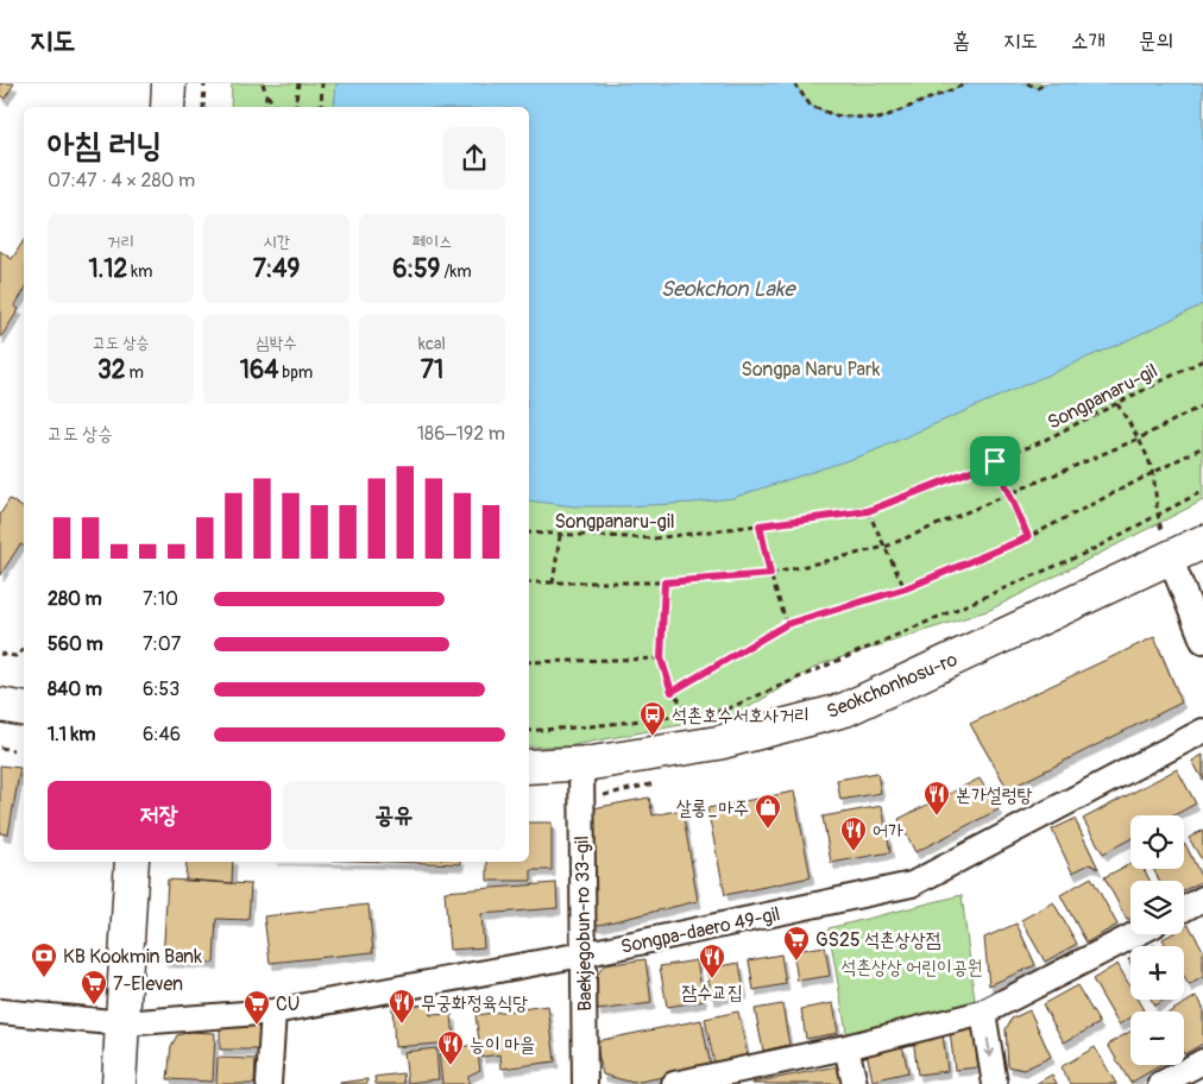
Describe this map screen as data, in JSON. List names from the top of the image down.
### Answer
{
  "streets": {
    "street": ["Seokchonhosu-ro", "Baekjegobun-ro 33-gil", "Songpa-daero 49-gil"],
    "path": ["Songpanaru-gil"]
  },
  "crossings": [
    ["Seokchonhosu-ro", "Baekjegobun-ro 33-gil"],
    ["Baekjegobun-ro 33-gil", "Songpa-daero 49-gil"]
  ],
  "water": ["Seokchon Lake"],
  "parks": ["Songpa Naru Park", "석촌상상 어린이공원"],
  "places": {
    "bus stop": ["석촌호수서호사거리"],
    "restaurant": [
      "본가설렁탕",
      "어가",
      "잠수교집",
      "무궁화정육식당",
      "능이 마을"
    ],
    "shop": ["살롱_마주"],
    "supermarket": ["GS25 석촌상상점", "7-Eleven", "CU"],
    "bank": ["KB Kookmin Bank"]
  },
  "page": {
    "header": "지도",
    "nav": [
      "홈",
      "지도",
      "소개",
      "문의"
    ],
    "heading": ["아침 러닝", "07:47 · 4 × 280 m"],
    "stats": [
      ["거리", "1.12 km"],
      ["시간", "7:49"],
      ["페이스", "6:59 /km"],
      ["고도 상승", "32 m"],
      ["심박수", "164 bpm"],
      ["kcal", "71"]
    ],
    "chart": ["고도 상승", "186–192 m"],
    "list": [
      {
        "name": "280 m",
        "note": "7:10"
      },
      {
        "name": "560 m",
        "note": "7:07"
      },
      {
        "name": "840 m",
        "note": "6:53"
      },
      {
        "name": "1.1 km",
        "note": "6:46"
      }
    ],
    "buttons": ["저장", "공유"],
    "map_buttons": ["+", "−"]
  }
}
